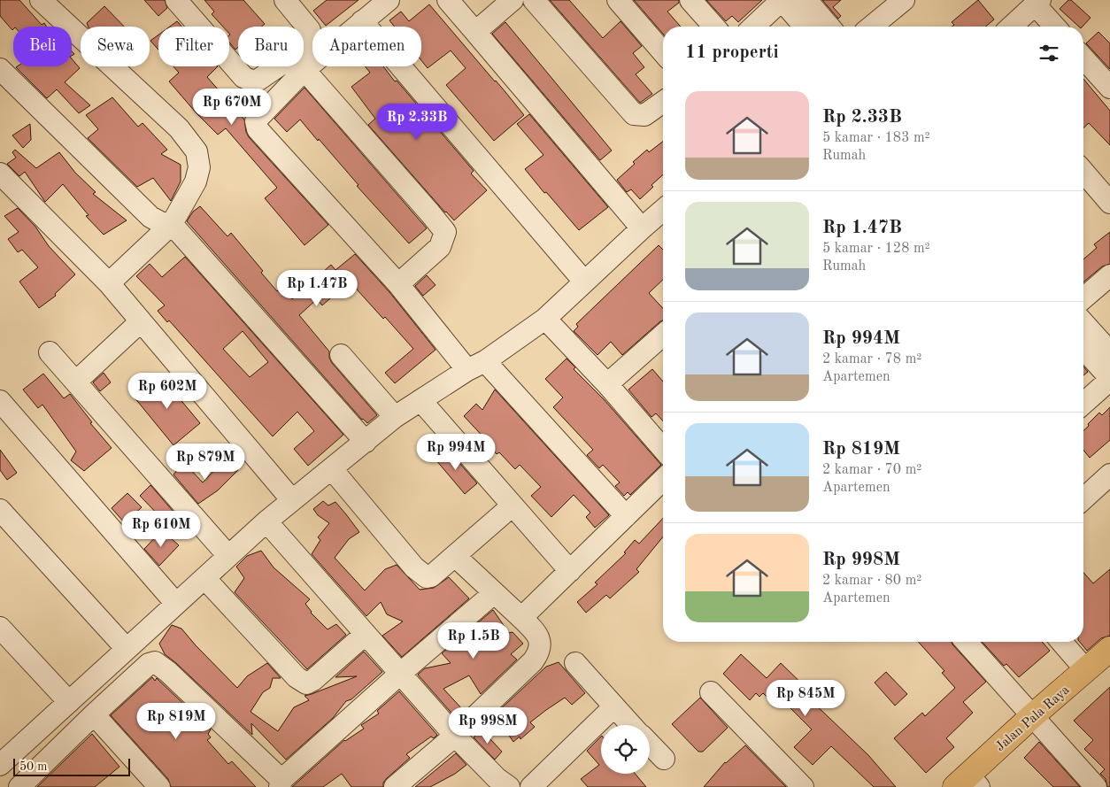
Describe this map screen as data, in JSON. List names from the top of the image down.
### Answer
{
  "streets": {
    "main road": ["Jalan Pala Raya"]
  },
  "scale_bar": "50 m",
  "page": {
    "chip": [
      "Beli",
      "Sewa",
      "Filter",
      "Baru",
      "Apartemen"
    ],
    "heading": "11 properti",
    "list": [
      {
        "name": "Rp 2.33B",
        "note": "5 kamar · 183 m² · Rumah"
      },
      {
        "name": "Rp 1.47B",
        "note": "5 kamar · 128 m² · Rumah"
      },
      {
        "name": "Rp 994M",
        "note": "2 kamar · 78 m² · Apartemen"
      },
      {
        "name": "Rp 819M",
        "note": "2 kamar · 70 m² · Apartemen"
      },
      {
        "name": "Rp 998M",
        "note": "2 kamar · 80 m² · Apartemen"
      }
    ],
    "price": [
      "Rp 670M",
      "Rp 2.33B",
      "Rp 1.47B",
      "Rp 602M",
      "Rp 994M",
      "Rp 879M",
      "Rp 610M",
      "Rp 1.5B",
      "Rp 845M",
      "Rp 819M",
      "Rp 998M"
    ],
    "scale": "50 m"
  }
}
